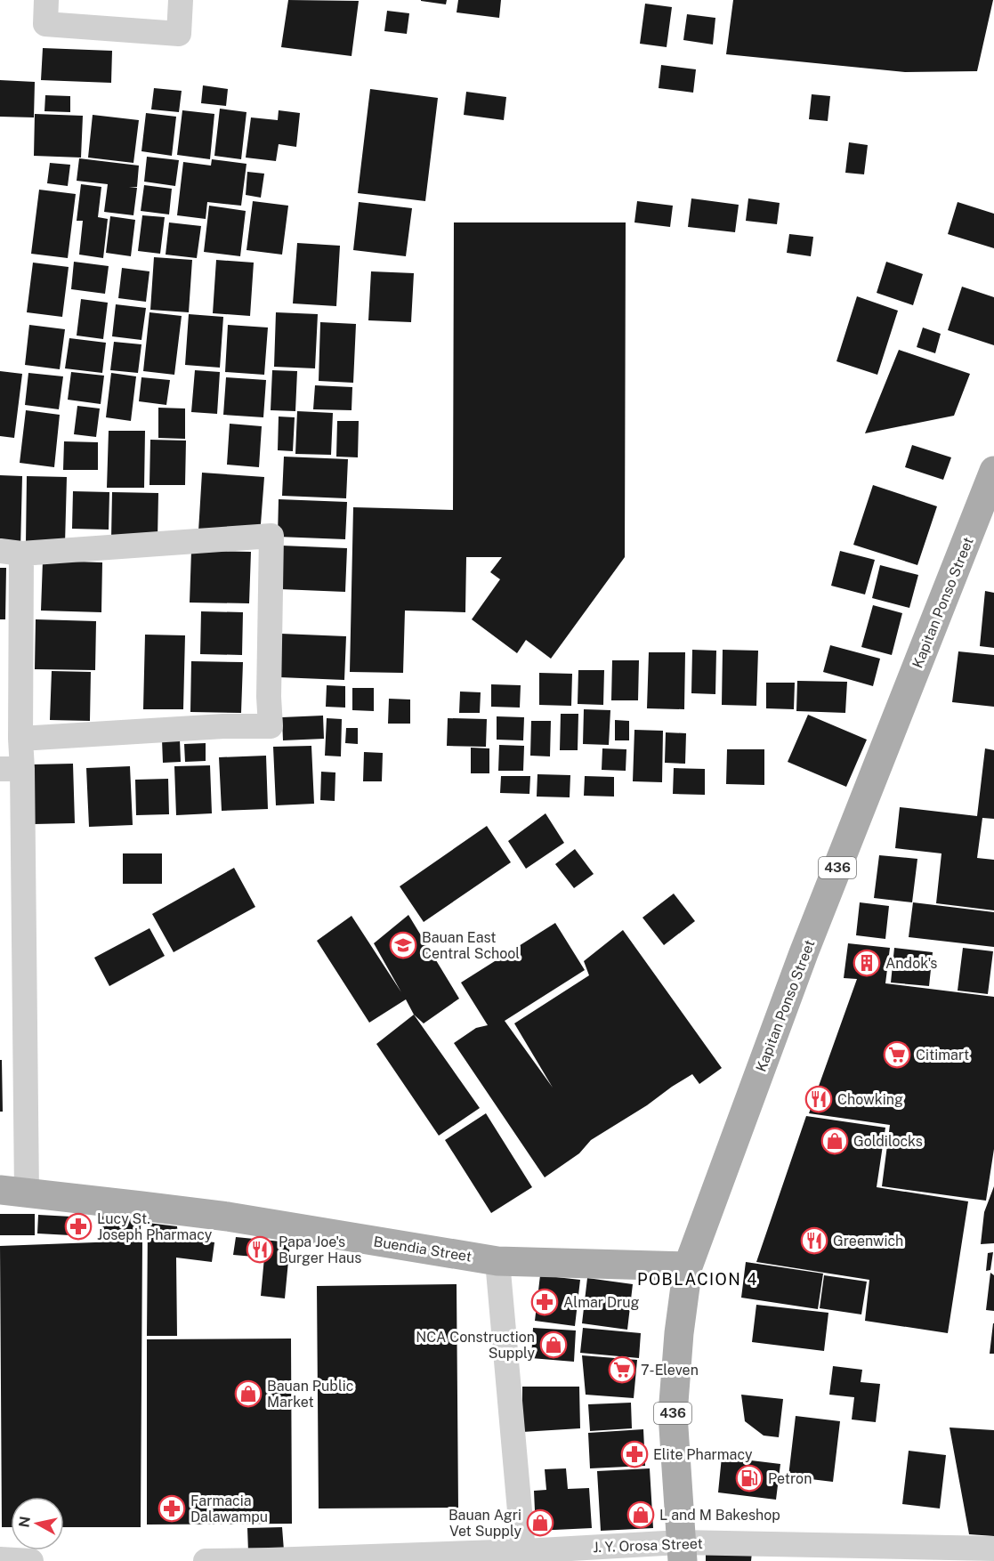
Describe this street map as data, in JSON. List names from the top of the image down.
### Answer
{
  "streets": {
    "main road": ["Kapitan Ponso Street", "436", "Buendia Street"],
    "street": ["J. Y. Orosa Street"]
  },
  "crossings": [
    ["Kapitan Ponso Street", "Buendia Street"],
    ["Kapitan Ponso Street", "J. Y. Orosa Street"]
  ],
  "districts": ["POBLACION 4"],
  "places": {
    "school or university": ["Bauan East Central School"],
    "building": ["Andok's"],
    "supermarket": ["Citimart", "7-Eleven"],
    "restaurant": ["Chowking", "Greenwich", "Papa Joe's Burger Haus"],
    "shop": [
      "Goldilocks",
      "NCA Construction Supply",
      "Bauan Public Market",
      "L and M Bakeshop",
      "Bauan Agri Vet Supply"
    ],
    "pharmacy": [
      "Lucy St. Joseph Pharmacy",
      "Almar Drug",
      "Elite Pharmacy",
      "Farmacia Dalawampu"
    ],
    "fuel station": ["Petron"]
  },
  "north": "left"
}
